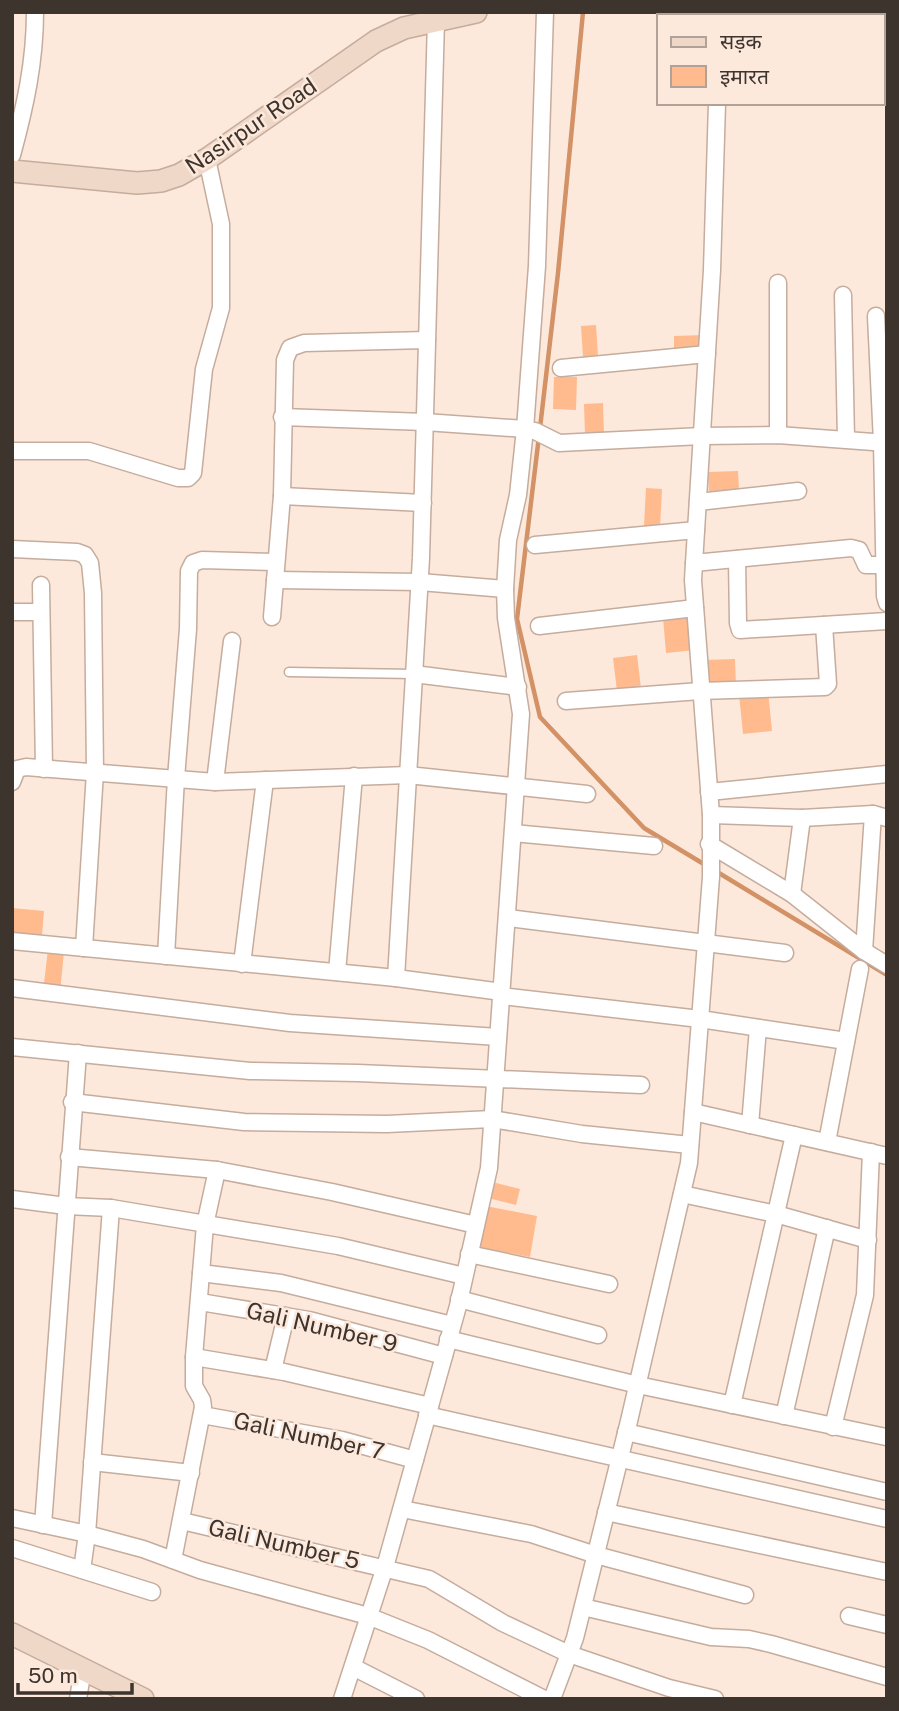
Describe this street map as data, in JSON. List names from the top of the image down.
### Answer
{
  "streets": {
    "street": [
      "Nasirpur Road",
      "Gali Number 9",
      "Gali Number 7",
      "Gali Number 5"
    ]
  },
  "legend": ["सड़क", "इमारत"],
  "scale_bar": "50 m"
}
